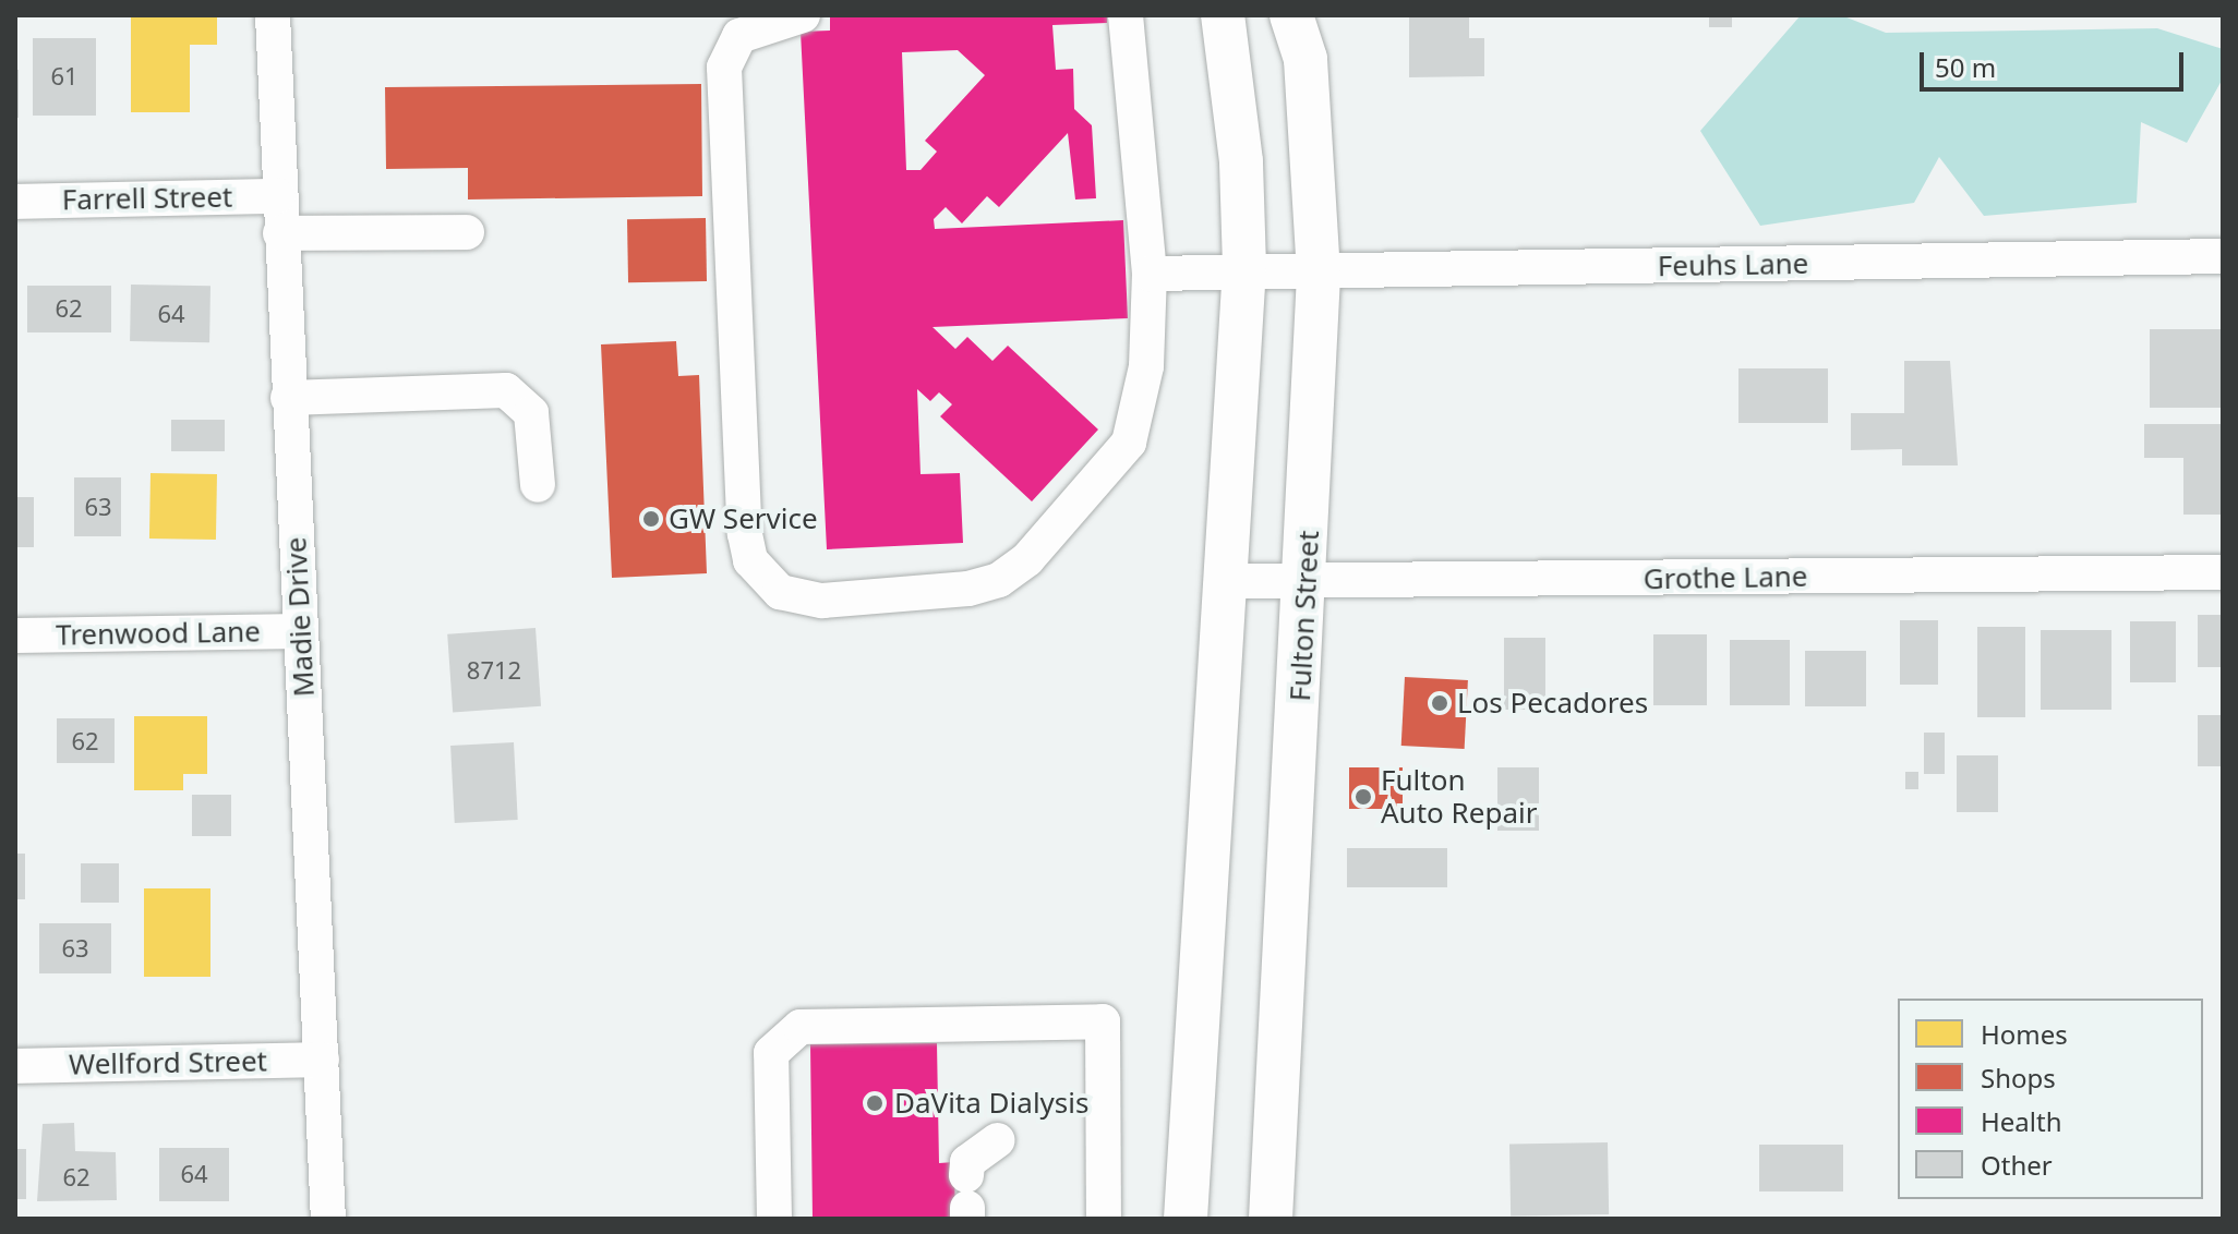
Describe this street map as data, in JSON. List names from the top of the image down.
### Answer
{
  "streets": {
    "main road": ["Fulton Street"],
    "street": [
      "Farrell Street",
      "Feuhs Lane",
      "Grothe Lane",
      "Madie Drive",
      "Trenwood Lane",
      "Wellford Street"
    ]
  },
  "crossings": [
    ["Farrell Street", "Madie Drive"],
    ["Feuhs Lane", "Fulton Street"],
    ["Grothe Lane", "Fulton Street"],
    ["Madie Drive", "Trenwood Lane"],
    ["Madie Drive", "Wellford Street"]
  ],
  "places": [
    "GW Service",
    "Los Pecadores",
    "Fulton Auto Repair",
    "DaVita Dialysis"
  ],
  "house_numbers": [
    "61",
    "62",
    "64",
    "63",
    "8712",
    "62",
    "63",
    "64",
    "62"
  ],
  "legend": [
    "Homes",
    "Shops",
    "Health",
    "Other"
  ],
  "scale_bar": "50 m"
}
